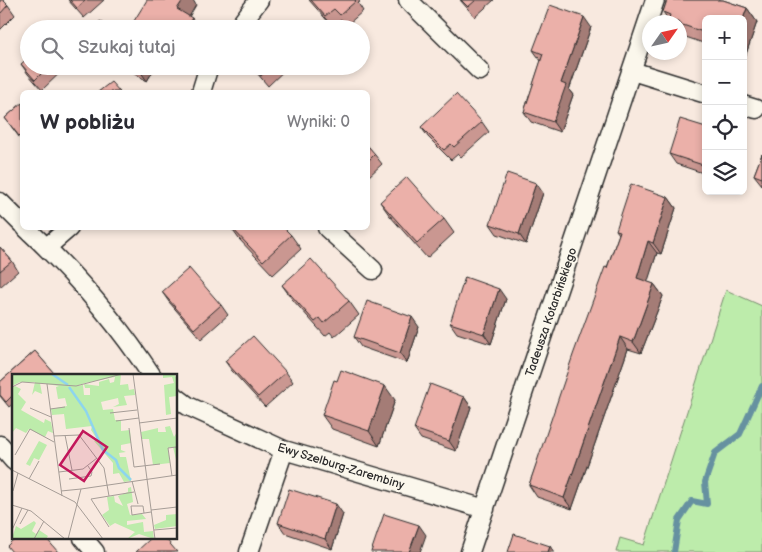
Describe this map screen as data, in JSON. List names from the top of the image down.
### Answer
{
  "streets": {
    "street": ["Tadeusza Kotarbińskiego", "Ewy Szelburg-Zarembiny"]
  },
  "crossings": [
    ["Tadeusza Kotarbińskiego", "Ewy Szelburg-Zarembiny"]
  ],
  "north": "top right",
  "page": {
    "map_buttons": ["+", "−"],
    "search": "Szukaj tutaj",
    "heading": ["W pobliżu", "Wyniki: 0"]
  }
}
